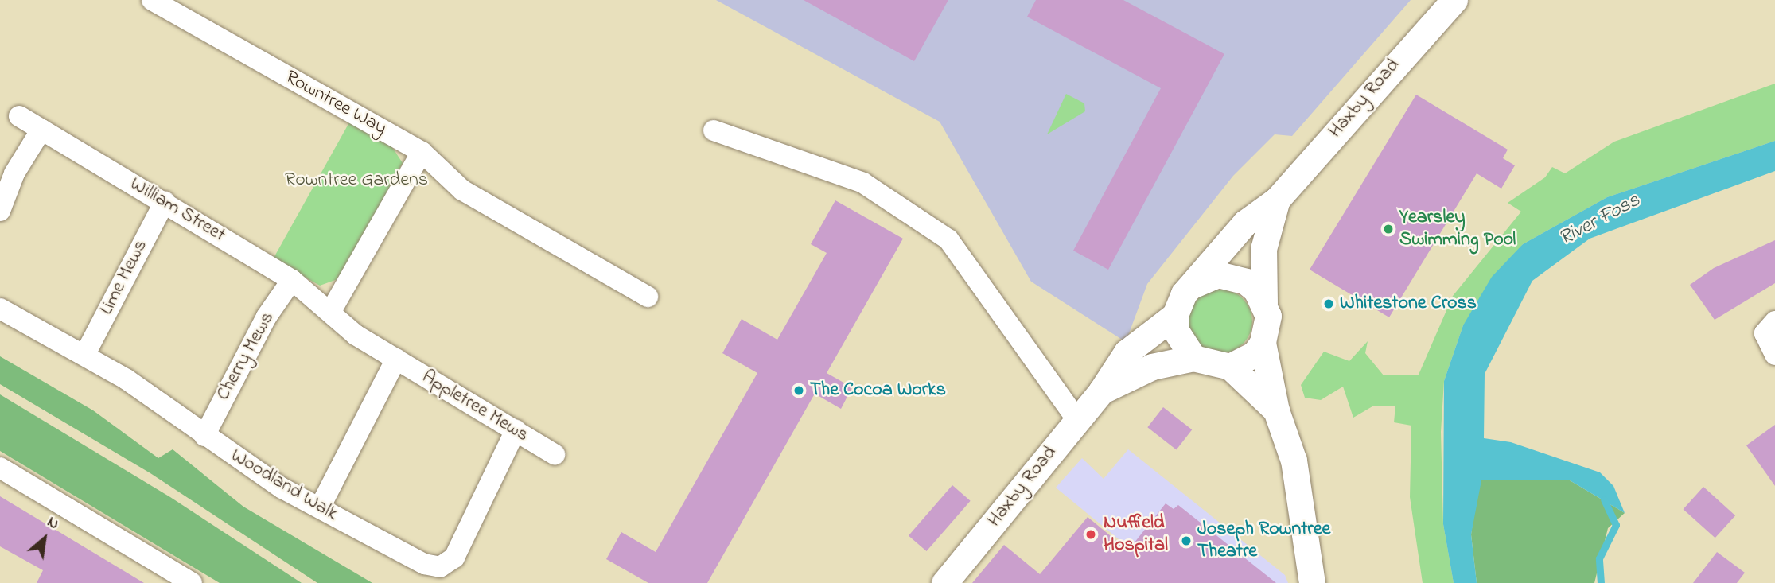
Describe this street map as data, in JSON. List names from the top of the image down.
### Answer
{
  "streets": {
    "street": [
      "Haxby Road",
      "Rowntree Way",
      "William Street",
      "Lime Mews",
      "Cherry Mews",
      "Appletree Mews",
      "Woodland Walk"
    ]
  },
  "crossings": [
    ["William Street", "Lime Mews"],
    ["William Street", "Cherry Mews"],
    ["William Street", "Appletree Mews"],
    ["Lime Mews", "Woodland Walk"],
    ["Cherry Mews", "Woodland Walk"],
    ["Appletree Mews", "Woodland Walk"]
  ],
  "water": ["River Foss"],
  "parks": ["Rowntree Gardens"],
  "places": [
    "Yearsley Swimming Pool",
    "Whitestone Cross",
    "The Cocoa Works",
    "Nuffield Hospital",
    "Joseph Rowntree Theatre"
  ],
  "north": "top right"
}
